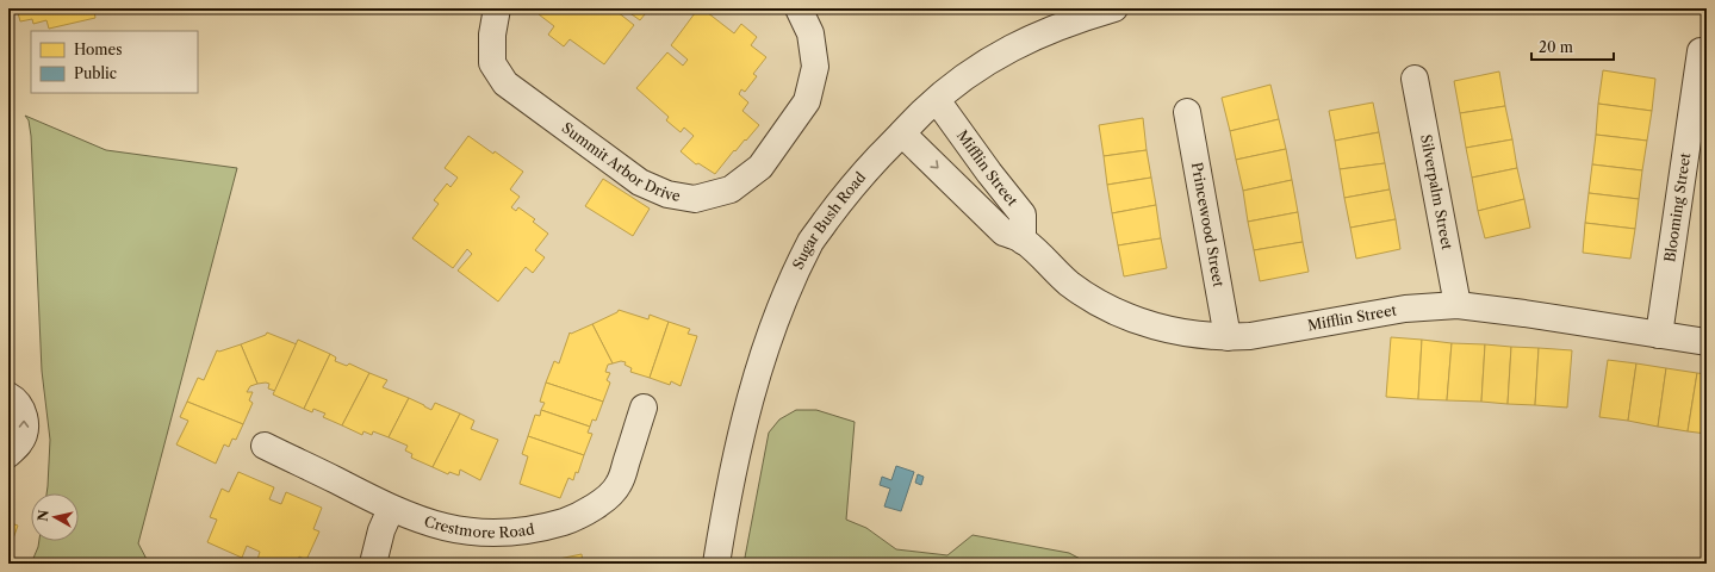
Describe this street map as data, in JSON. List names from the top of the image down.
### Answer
{
  "streets": {
    "street": [
      "Summit Arbor Drive",
      "Mifflin Street",
      "Silverpalm Street",
      "Blooming Street",
      "Sugar Bush Road",
      "Princewood Street",
      "Crestmore Road"
    ]
  },
  "crossings": [
    ["Mifflin Street", "Silverpalm Street"],
    ["Mifflin Street", "Blooming Street"],
    ["Mifflin Street", "Sugar Bush Road"],
    ["Mifflin Street", "Princewood Street"]
  ],
  "legend": ["Homes", "Public"],
  "scale_bar": "20 m",
  "north": "left"
}
